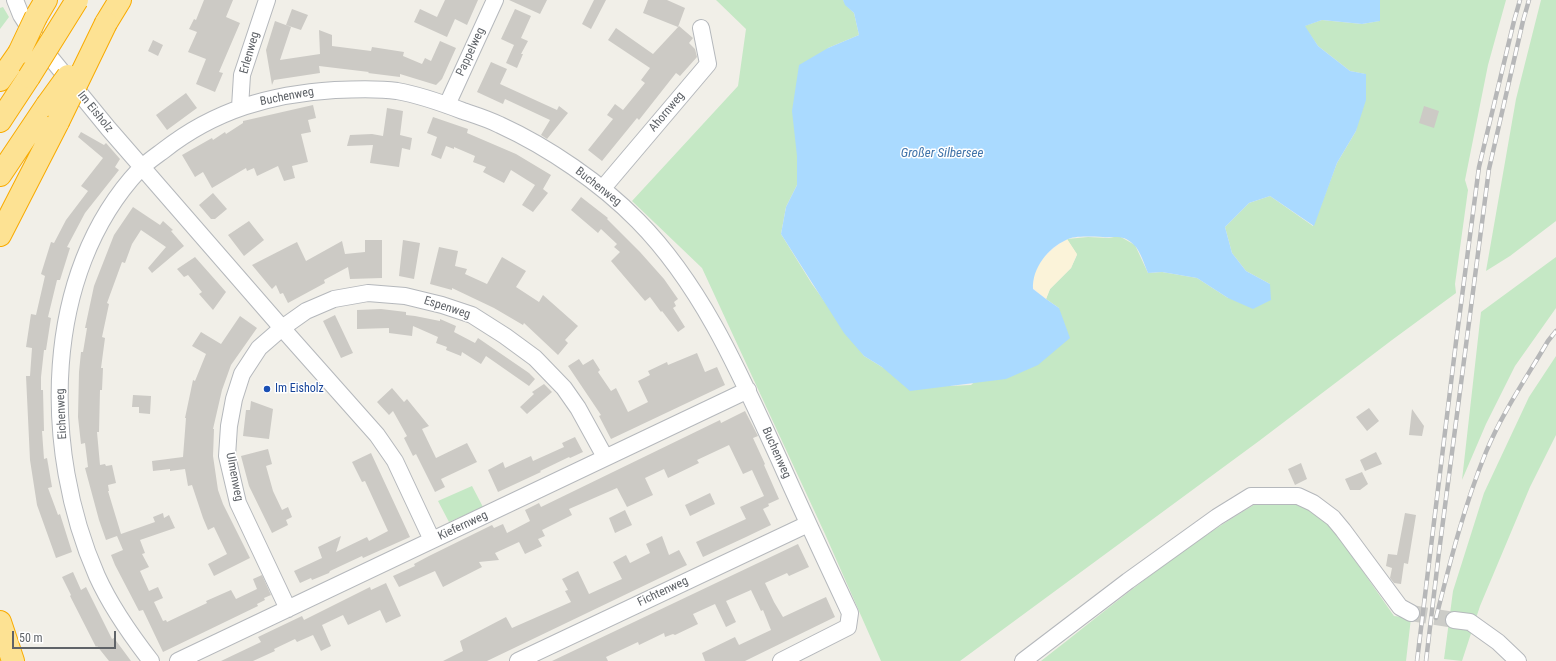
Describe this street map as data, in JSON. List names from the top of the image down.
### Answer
{
  "streets": {
    "street": [
      "Pappelweg",
      "Erlenweg",
      "Buchenweg",
      "Im Eisholz",
      "Ahornweg",
      "Espenweg",
      "Eichenweg",
      "Ulmenweg",
      "Kiefernweg",
      "Fichtenweg"
    ]
  },
  "crossings": [
    ["Pappelweg", "Buchenweg"],
    ["Erlenweg", "Buchenweg"],
    ["Buchenweg", "Im Eisholz"],
    ["Buchenweg", "Ahornweg"],
    ["Buchenweg", "Eichenweg"],
    ["Buchenweg", "Kiefernweg"],
    ["Buchenweg", "Fichtenweg"],
    ["Im Eisholz", "Espenweg"],
    ["Im Eisholz", "Eichenweg"],
    ["Im Eisholz", "Ulmenweg"],
    ["Im Eisholz", "Kiefernweg"],
    ["Espenweg", "Ulmenweg"],
    ["Espenweg", "Kiefernweg"],
    ["Ulmenweg", "Kiefernweg"]
  ],
  "water": ["Großer Silbersee"],
  "places": ["Im Eisholz"],
  "scale_bar": "50 m"
}
